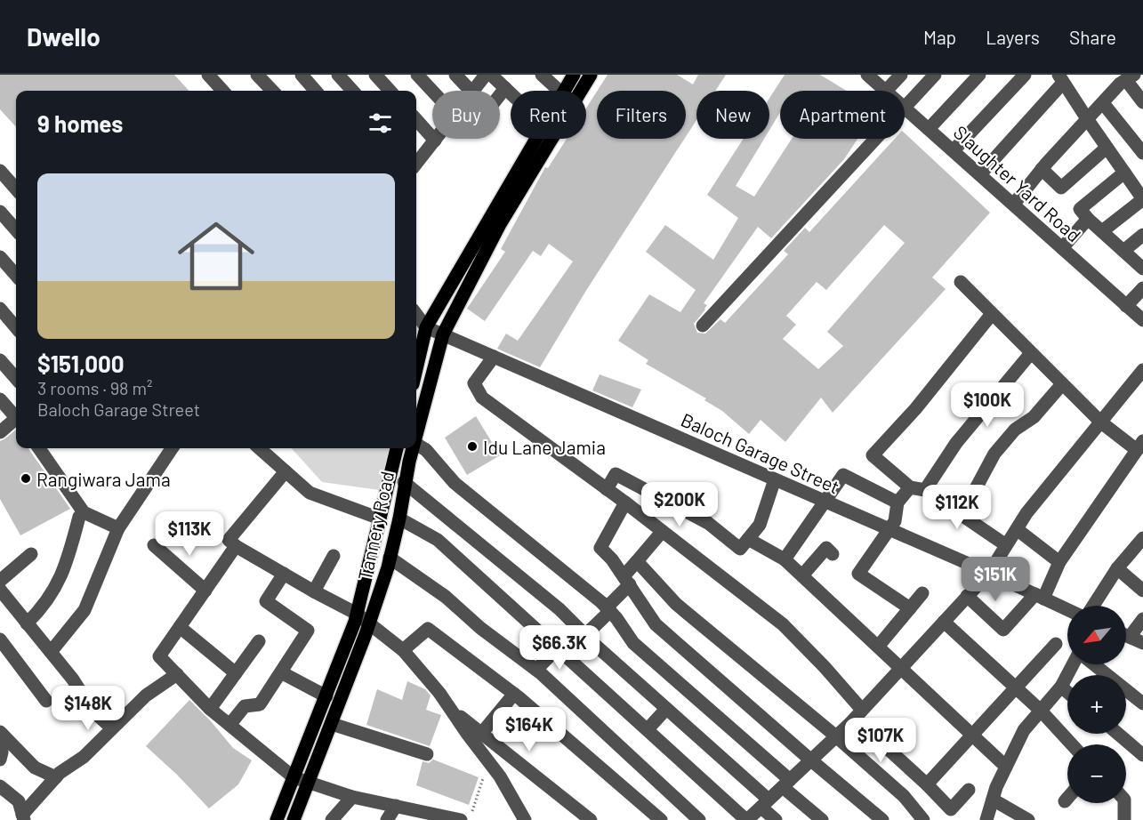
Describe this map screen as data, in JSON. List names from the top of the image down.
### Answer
{
  "streets": {
    "main road": ["Tannery Road"],
    "street": ["Slaughter Yard Road", "Baloch Garage Street"]
  },
  "crossings": [
    ["Baloch Garage Street", "Tannery Road"]
  ],
  "places": ["Idu Lane Jamia", "Rangiwara Jama"],
  "north": "bottom left",
  "page": {
    "header": "Dwello",
    "nav": ["Map", "Layers", "Share"],
    "chip": [
      "Buy",
      "Rent",
      "Filters",
      "New",
      "Apartment"
    ],
    "heading": "9 homes",
    "list": [
      {
        "name": "$151,000",
        "note": "3 rooms · 98 m² · Baloch Garage Street"
      }
    ],
    "price": [
      "$100K",
      "$200K",
      "$112K",
      "$113K",
      "$151K",
      "$66.3K",
      "$148K",
      "$164K",
      "$107K"
    ],
    "map_buttons": ["+", "−"]
  }
}
